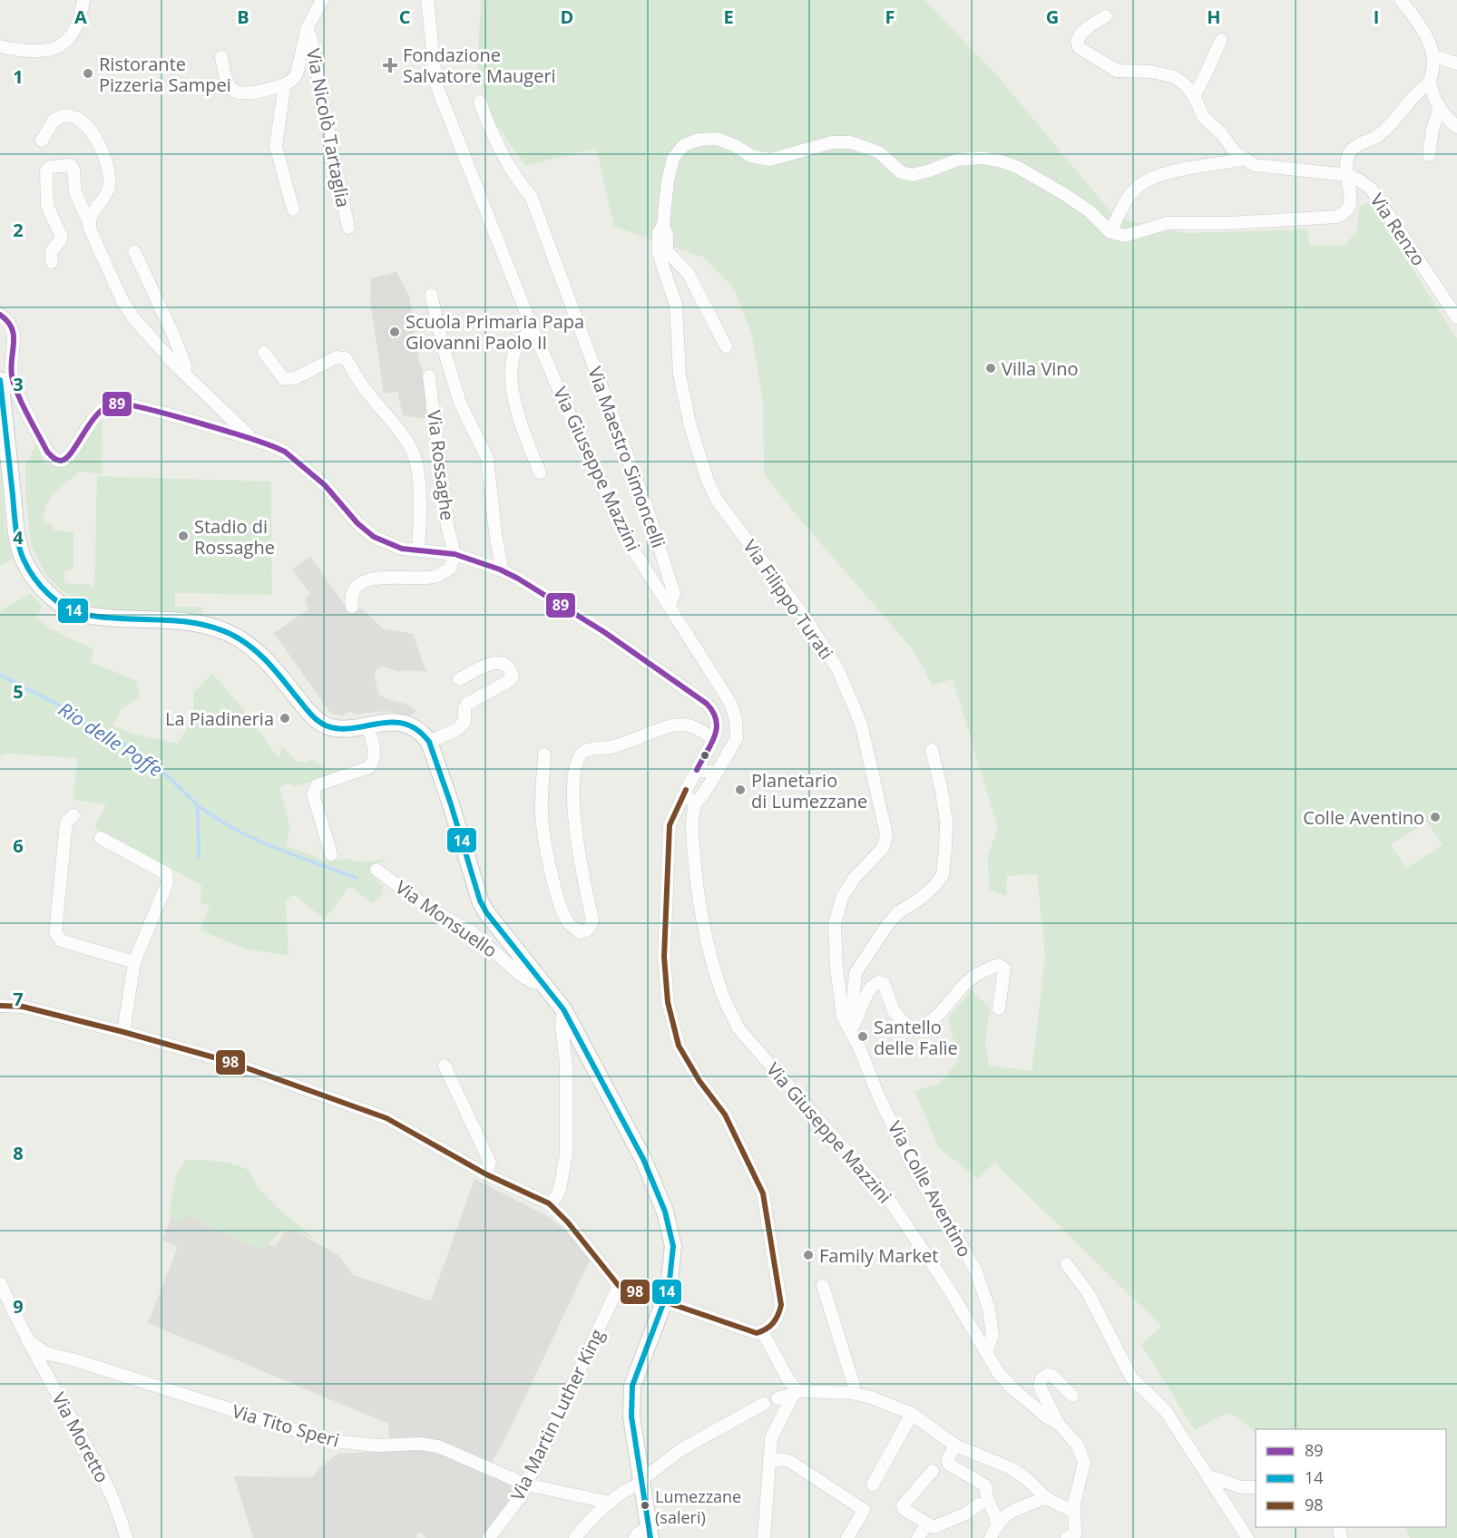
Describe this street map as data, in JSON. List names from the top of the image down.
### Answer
{
  "streets": {
    "main road": ["Via Monsuello"],
    "street": [
      "Via Nicolò Tartaglia",
      "Via Renzo",
      "Via Maestro Simoncelli",
      "Via Rossaghe",
      "Via Giuseppe Mazzini",
      "Via Filippo Turati",
      "Via Colle Aventino",
      "Via Martin Luther King",
      "Via Tito Speri",
      "Via Moretto"
    ]
  },
  "crossings": [
    ["Via Maestro Simoncelli", "Via Giuseppe Mazzini"],
    ["Via Giuseppe Mazzini", "Via Colle Aventino"],
    ["Via Filippo Turati", "Via Colle Aventino"],
    ["Via Martin Luther King", "Via Tito Speri"],
    ["Via Tito Speri", "Via Moretto"]
  ],
  "water": ["Rio delle Poffe"],
  "places": {
    "health": ["Fondazione Salvatore Maugeri"],
    "other": [
      "Ristorante Pizzeria Sampei",
      "Scuola Primaria Papa Giovanni Paolo II",
      "Villa Vino",
      "Stadio di Rossaghe",
      "La Piadineria",
      "Planetario di Lumezzane",
      "Colle Aventino",
      "Santello delle Falìe",
      "Family Market",
      "Lumezzane (saleri)"
    ]
  },
  "lines": ["transit line 89", "transit line 14", "transit line 98"],
  "legend": ["89", "14", "98"],
  "grid": {
    "columns": [
      "A",
      "B",
      "C",
      "D",
      "E",
      "F",
      "G",
      "H",
      "I"
    ],
    "rows": [
      "1",
      "2",
      "3",
      "4",
      "5",
      "6",
      "7",
      "8",
      "9"
    ]
  }
}
